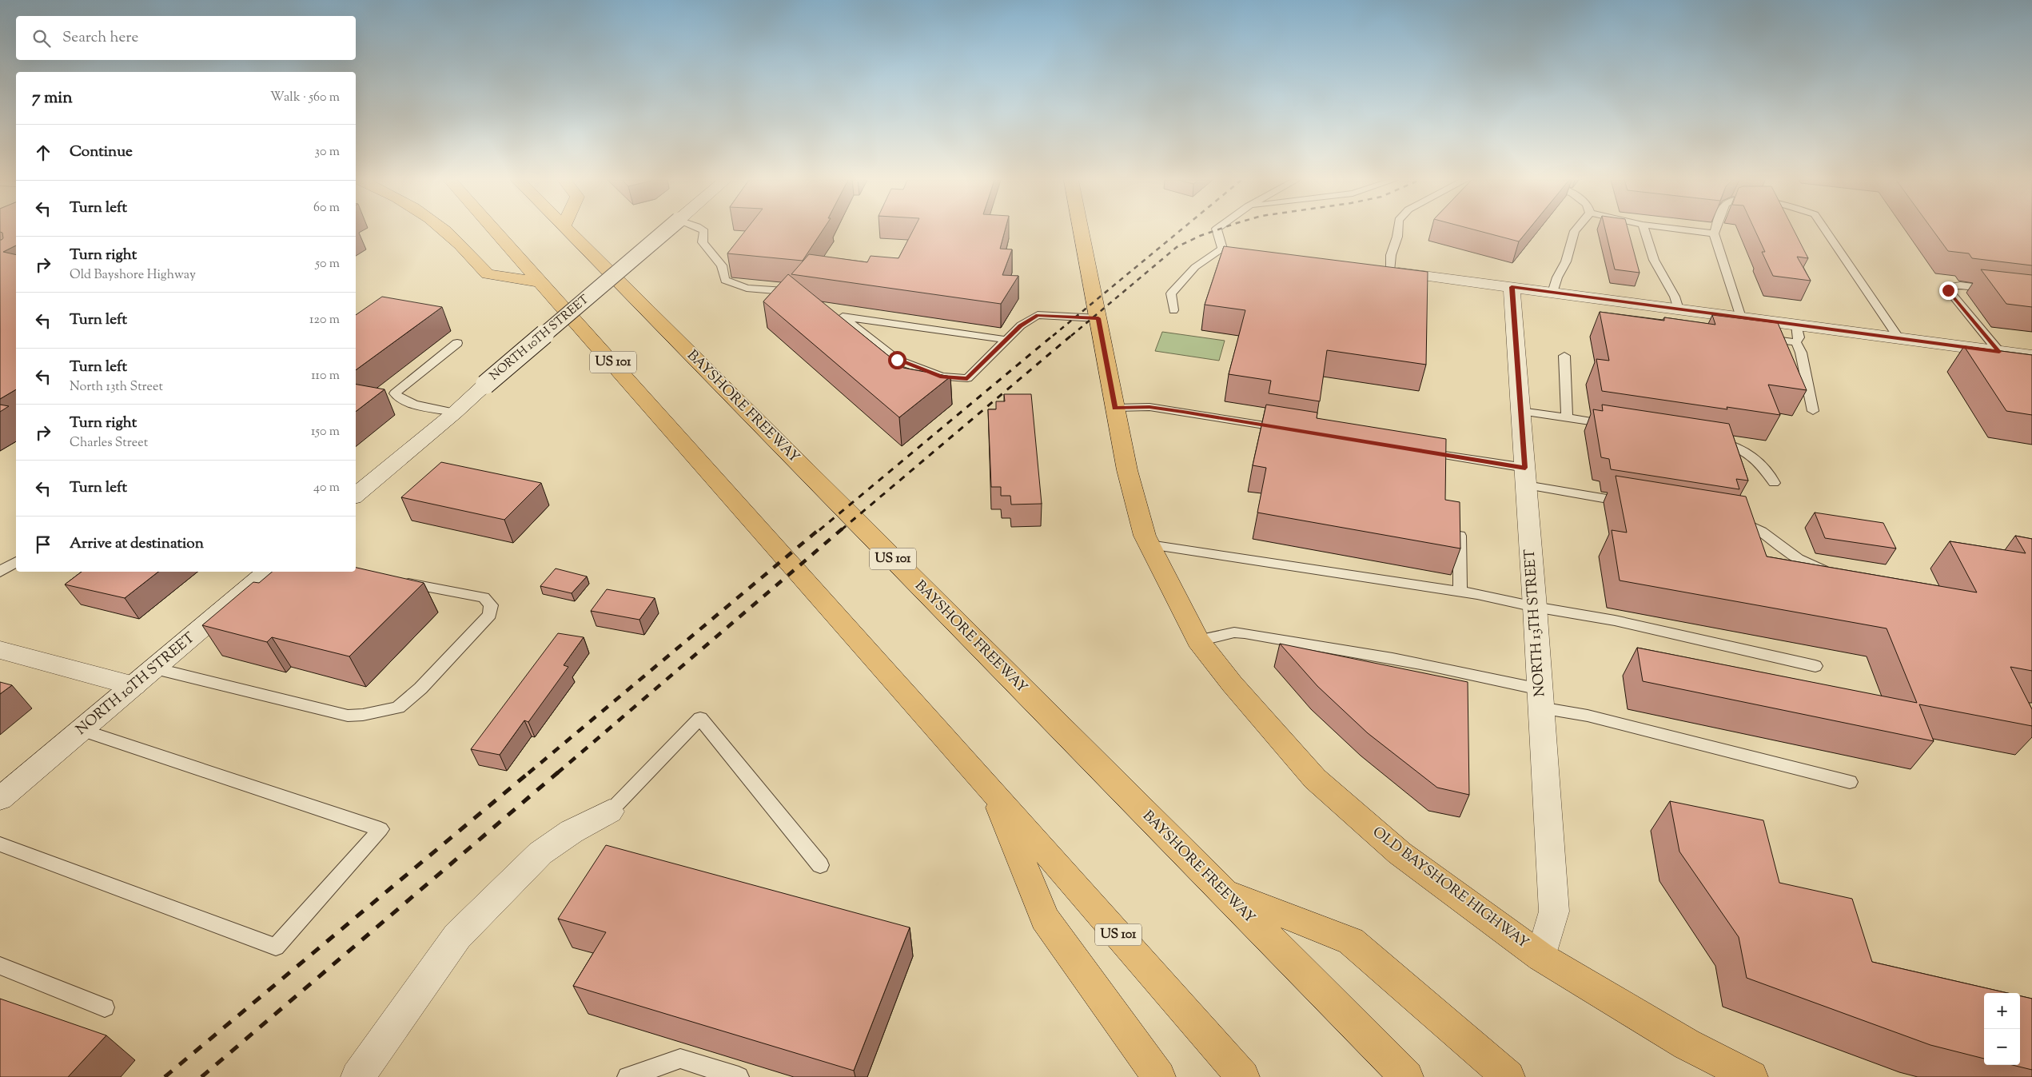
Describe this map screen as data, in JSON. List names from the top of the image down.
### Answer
{
  "streets": {
    "main road": ["US 101", "BAYSHORE FREEWAY", "OLD BAYSHORE HIGHWAY"],
    "street": ["NORTH 10TH STREET", "NORTH 13TH STREET"]
  },
  "crossings": [
    ["NORTH 13TH STREET", "OLD BAYSHORE HIGHWAY"]
  ],
  "page": {
    "search": "Search here",
    "heading": ["7 min", "Walk · 560 m"],
    "list": [
      ["Continue", "30 m"],
      ["Turn left", "60 m"],
      ["Turn right", "Old Bayshore Highway", "50 m"],
      ["Turn left", "120 m"],
      ["Turn left", "North 13th Street", "110 m"],
      ["Turn right", "Charles Street", "150 m"],
      ["Turn left", "40 m"],
      "Arrive at destination"
    ],
    "map_buttons": ["+", "−"]
  }
}
